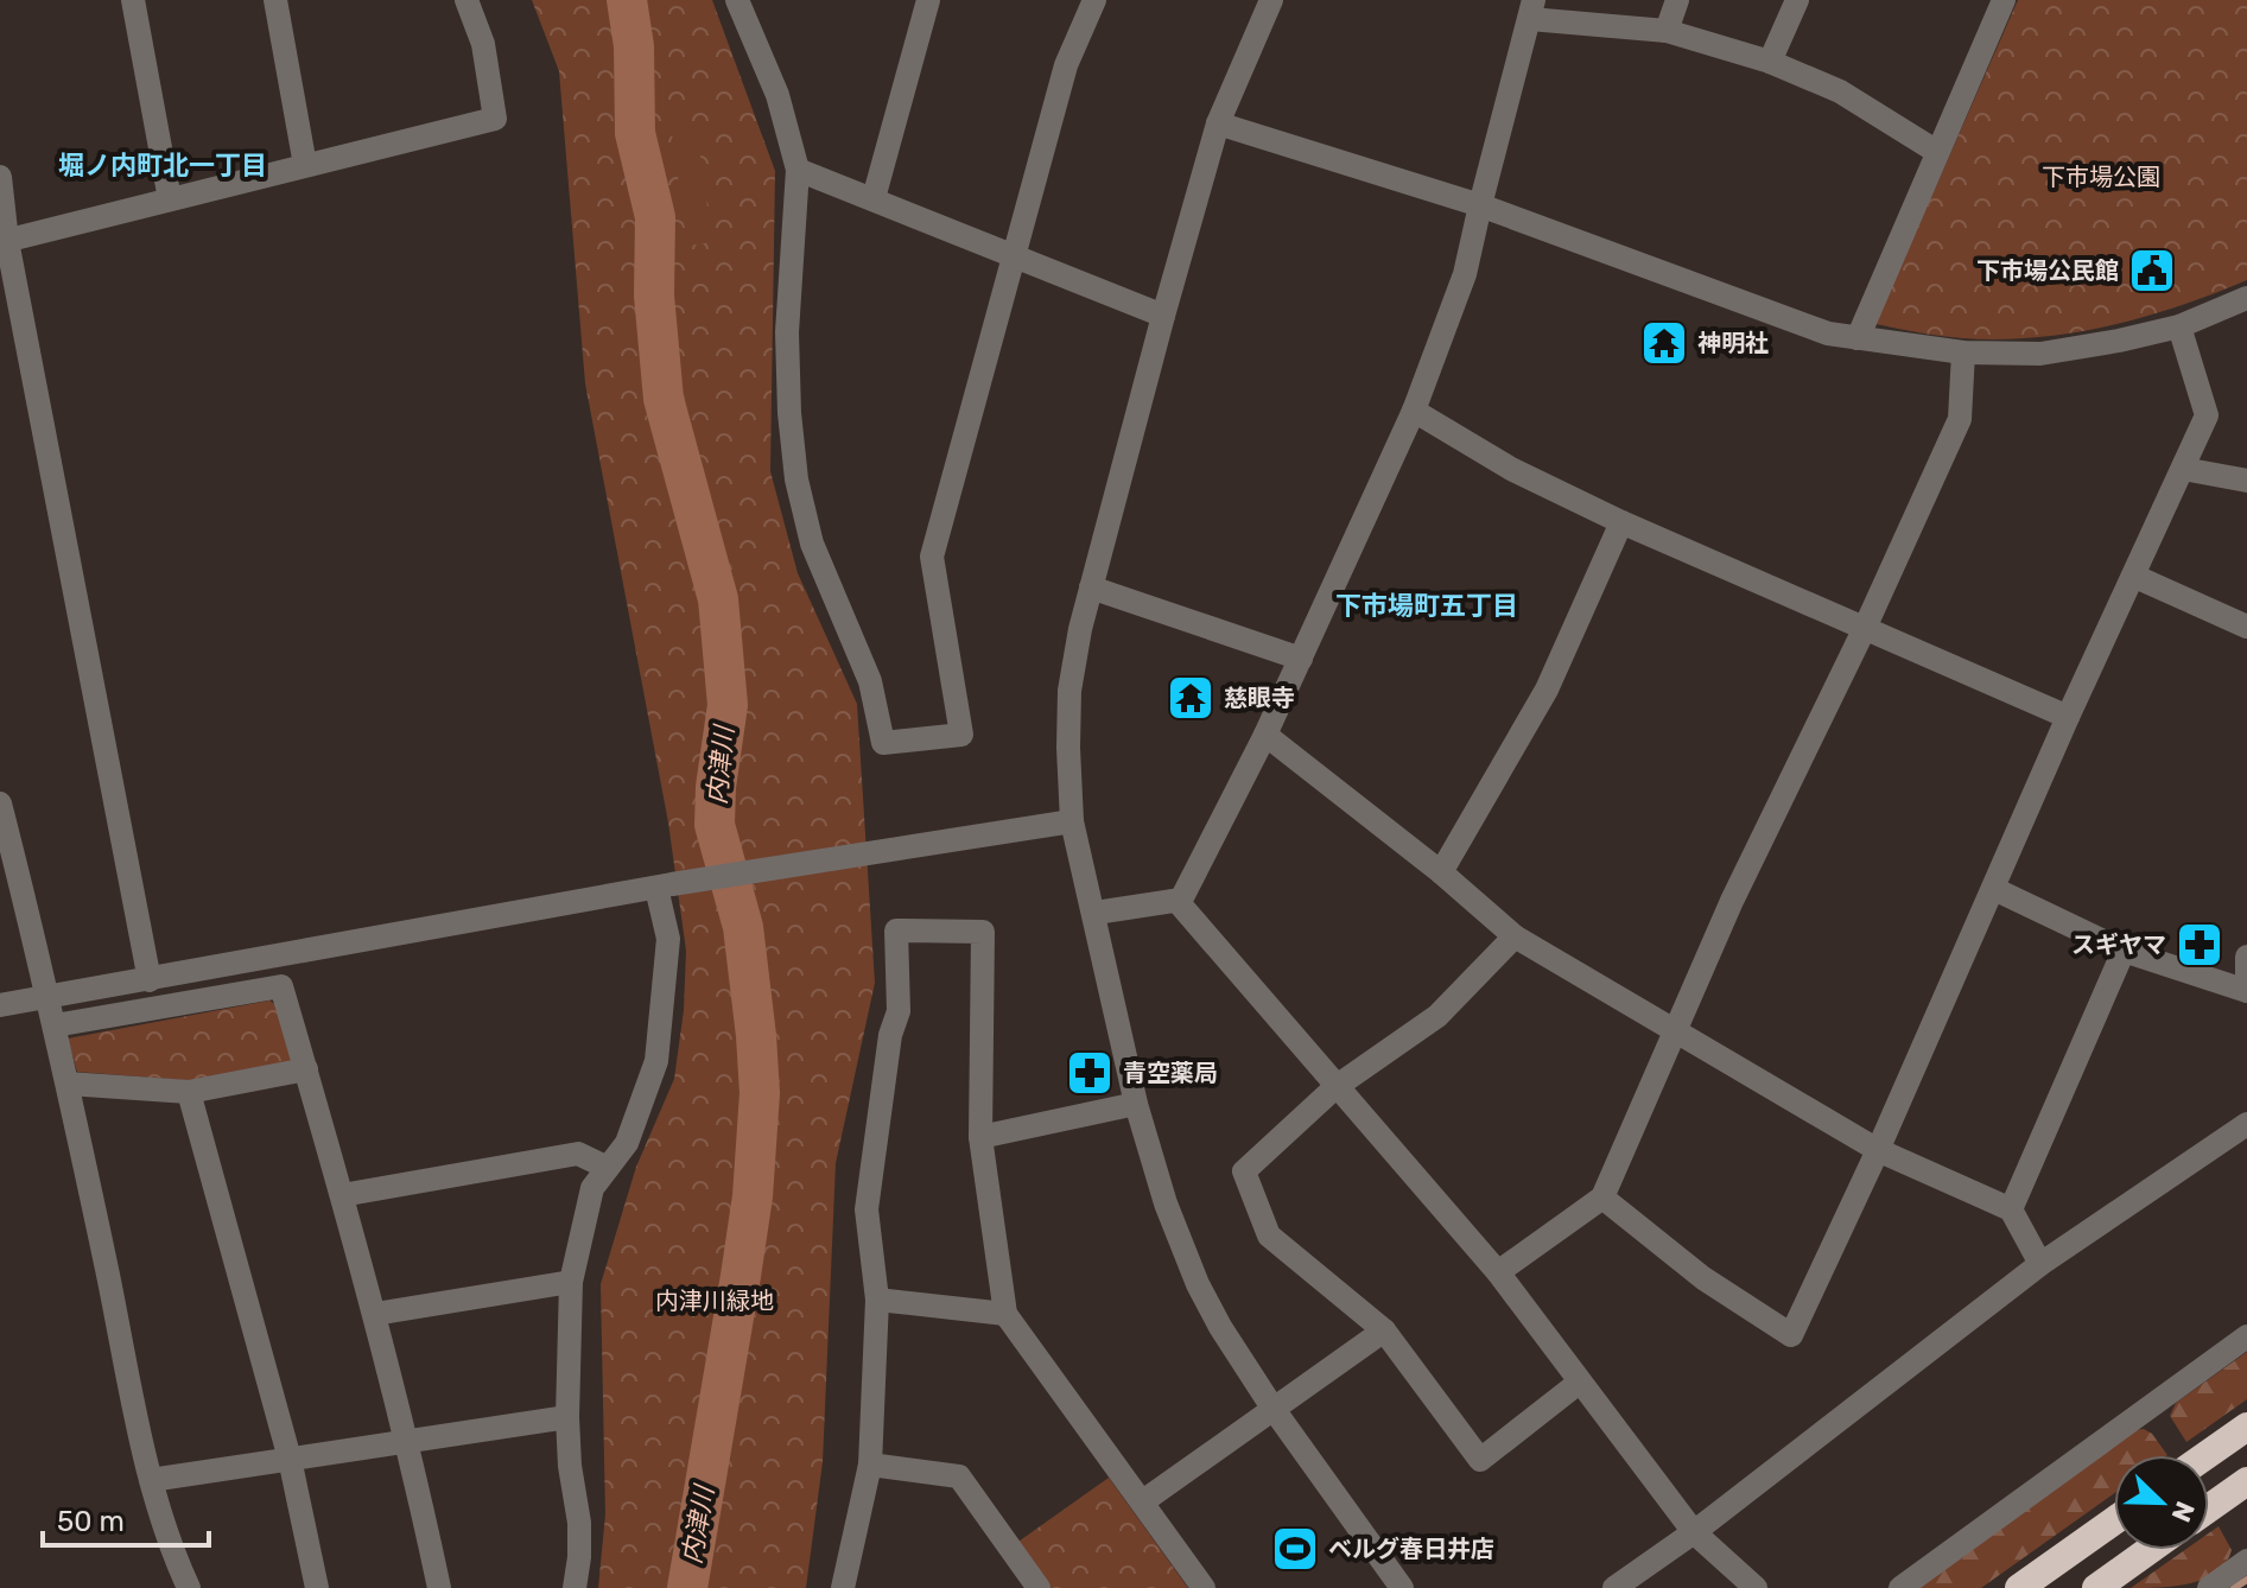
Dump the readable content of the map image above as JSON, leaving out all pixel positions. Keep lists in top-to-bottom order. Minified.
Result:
{"districts":["堀ノ内町北一丁目","下市場町五丁目"],"water":["内津川"],"parks":["下市場公園","内津川緑地"],"places":{"public building":["下市場公民館"],"temple":["神明社","慈眼寺"],"pharmacy":["スギヤマ","青空薬局"],"sports":["ベルグ春日井店"]},"scale_bar":"50 m","north":"bottom right"}
